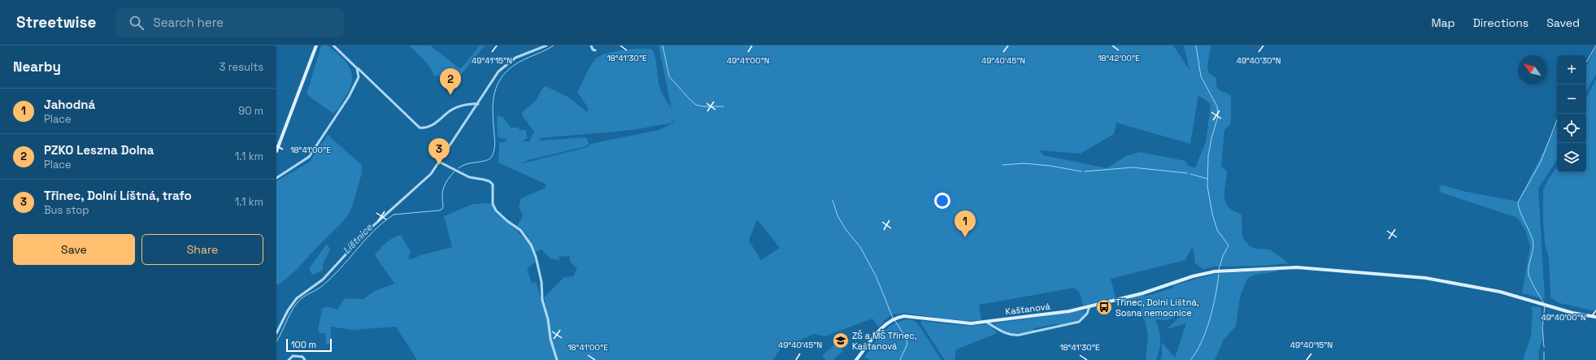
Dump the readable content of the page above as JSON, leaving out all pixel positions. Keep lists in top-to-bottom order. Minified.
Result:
{"streets":{"street":["Kaštanová"]},"water":["Líštnice"],"places":{"bus stop":["Třinec, Dolní Líštná, Sosna nemocnice"],"school or university":["ZŠ a MŠ Třinec, Kaštanová"]},"scale_bar":"100 m","north":"top left","page":{"header":"Streetwise","search":"Search here","nav":["Map","Directions","Saved"],"heading":["Nearby","3 results"],"map_buttons":["+","−"],"pins":["2","3","1"],"list":[{"mark":"1","name":"Jahodná","note":"Place","value":"90 m"},{"mark":"2","name":"PZKO Leszna Dolna","note":"Place","value":"1.1 km"},{"mark":"3","name":"Třinec, Dolní Líštná, trafo","note":"Bus stop","value":"1.1 km"}],"buttons":["Save","Share"],"scale":"100 m"},"coordinates":["18°41'30\"E","18°42'00\"E","49°41'15\"N","49°41'00\"N","49°40'45\"N","49°40'30\"N","18°41'00\"E","49°40'00\"N","49°40'15\"N"]}
